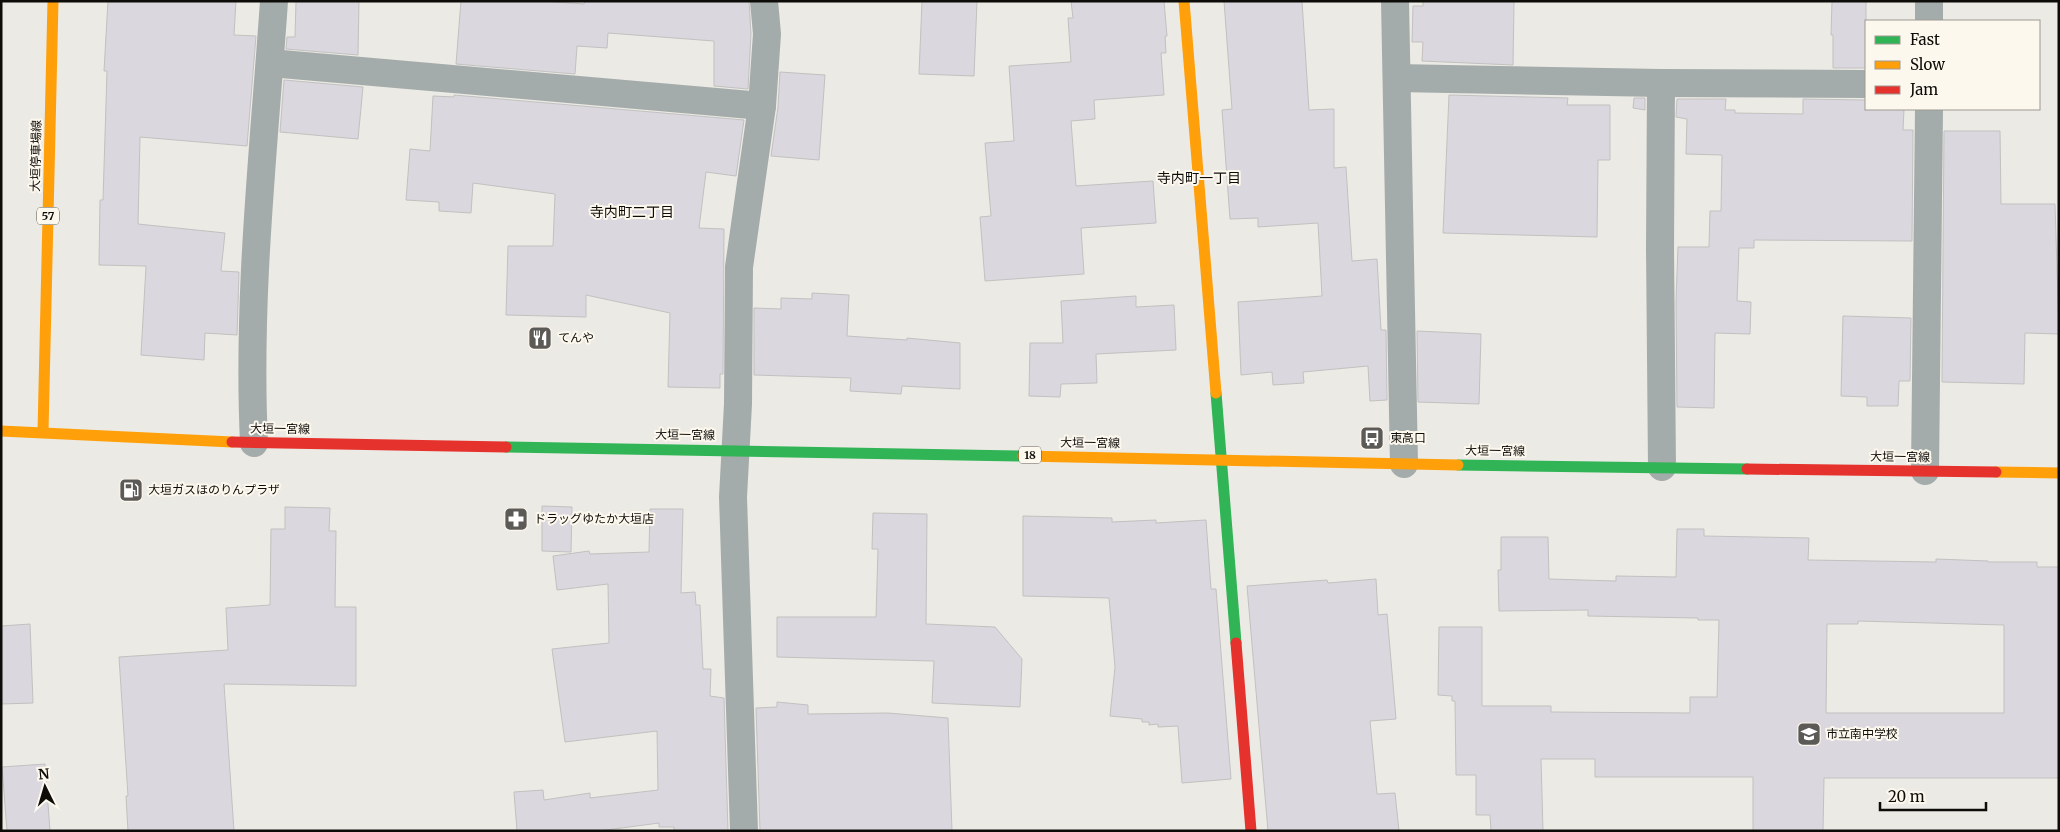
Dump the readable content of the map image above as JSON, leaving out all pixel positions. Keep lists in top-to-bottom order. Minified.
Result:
{"streets":{"main road":["大垣停車場線","57","大垣一宮線","18"]},"crossings":[["大垣停車場線","大垣一宮線"]],"districts":["寺内町一丁目","寺内町二丁目"],"places":{"restaurant":["てんや"],"bus stop":["東高口"],"fuel station":["大垣ガスほのりんプラザ"],"pharmacy":["ドラッグゆたか大垣店"],"school or university":["市立南中学校"]},"legend":["Fast","Slow","Jam"],"scale_bar":"20 m","north":"top"}
